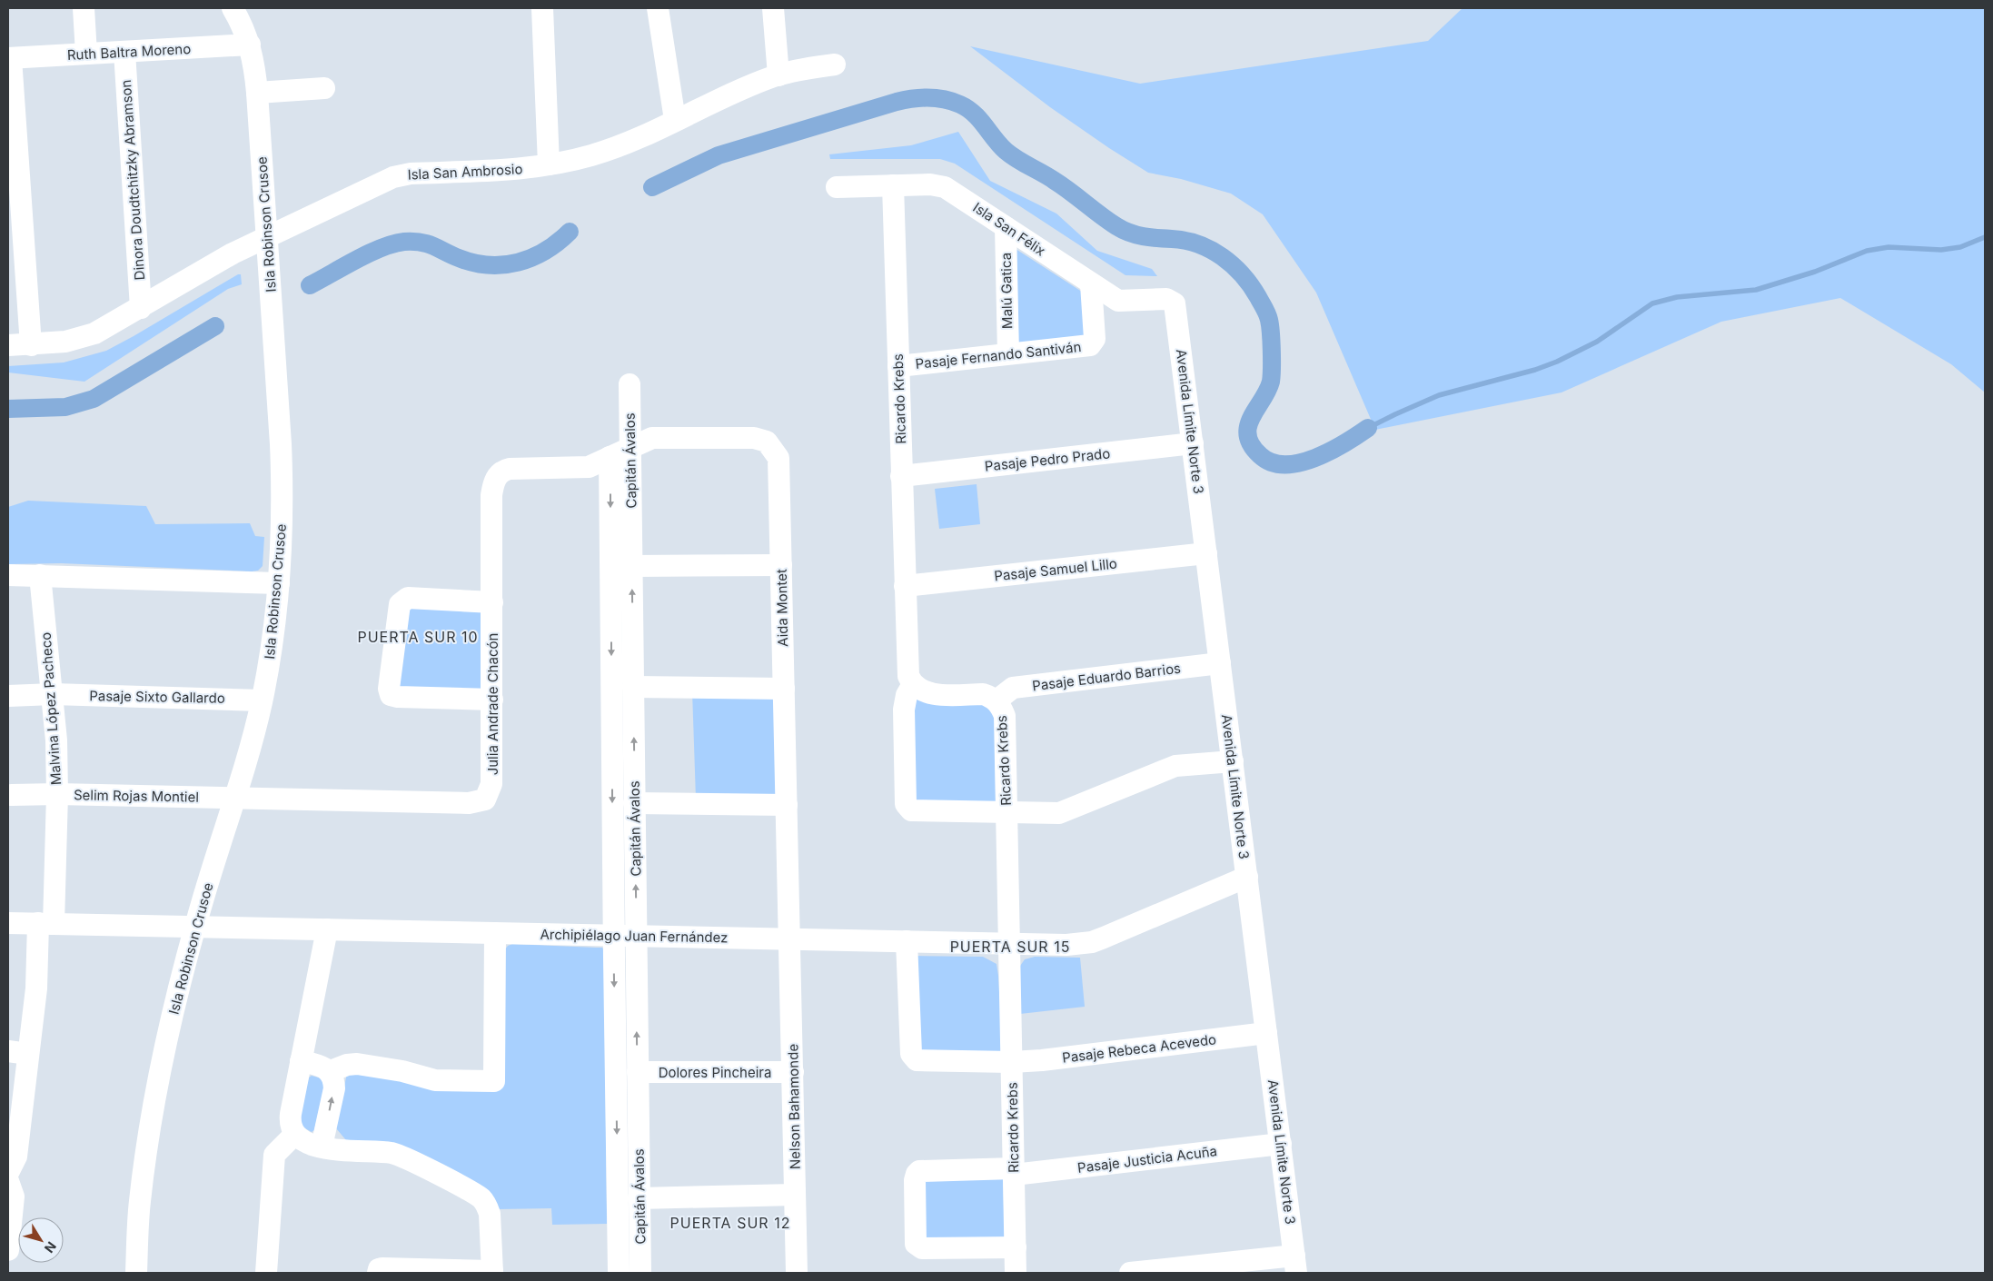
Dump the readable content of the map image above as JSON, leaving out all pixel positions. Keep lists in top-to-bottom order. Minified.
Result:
{"streets":{"street":["Ruth Baltra Moreno","Isla San Ambrosio","Dinora Doudtchitzky Abramson","Isla Robinson Crusoe","Isla San Félix","Malú Gatica","Pasaje Fernando Santiván","Ricardo Krebs","Avenida Límite Norte 3","Pasaje Pedro Prado","Capitán Ávalos","Pasaje Samuel Lillo","Aida Montet","Pasaje Eduardo Barrios","Pasaje Sixto Gallardo","Julia Andrade Chacón","Malvina López Pacheco","Selim Rojas Montiel","Archipiélago Juan Fernández","Pasaje Rebeca Acevedo","Dolores Pincheira","Nelson Bahamonde","Pasaje Justicia Acuña"]},"crossings":[["Ruth Baltra Moreno","Dinora Doudtchitzky Abramson"],["Ruth Baltra Moreno","Isla Robinson Crusoe"],["Isla San Ambrosio","Dinora Doudtchitzky Abramson"],["Isla San Ambrosio","Isla Robinson Crusoe"],["Isla Robinson Crusoe","Pasaje Sixto Gallardo"],["Isla Robinson Crusoe","Julia Andrade Chacón"],["Isla Robinson Crusoe","Selim Rojas Montiel"],["Isla Robinson Crusoe","Archipiélago Juan Fernández"],["Isla San Félix","Malú Gatica"],["Isla San Félix","Pasaje Fernando Santiván"],["Isla San Félix","Ricardo Krebs"],["Isla San Félix","Avenida Límite Norte 3"],["Malú Gatica","Pasaje Fernando Santiván"],["Pasaje Fernando Santiván","Ricardo Krebs"],["Ricardo Krebs","Pasaje Pedro Prado"],["Ricardo Krebs","Pasaje Samuel Lillo"],["Ricardo Krebs","Pasaje Eduardo Barrios"],["Ricardo Krebs","Archipiélago Juan Fernández"],["Ricardo Krebs","Pasaje Rebeca Acevedo"],["Ricardo Krebs","Pasaje Justicia Acuña"],["Avenida Límite Norte 3","Pasaje Pedro Prado"],["Avenida Límite Norte 3","Pasaje Samuel Lillo"],["Avenida Límite Norte 3","Pasaje Eduardo Barrios"],["Avenida Límite Norte 3","Archipiélago Juan Fernández"],["Avenida Límite Norte 3","Pasaje Rebeca Acevedo"],["Avenida Límite Norte 3","Pasaje Justicia Acuña"],["Capitán Ávalos","Aida Montet"],["Capitán Ávalos","Julia Andrade Chacón"],["Capitán Ávalos","Archipiélago Juan Fernández"],["Capitán Ávalos","Dolores Pincheira"],["Aida Montet","Julia Andrade Chacón"],["Aida Montet","Archipiélago Juan Fernández"],["Aida Montet","Nelson Bahamonde"],["Pasaje Sixto Gallardo","Malvina López Pacheco"],["Julia Andrade Chacón","Selim Rojas Montiel"],["Malvina López Pacheco","Selim Rojas Montiel"],["Malvina López Pacheco","Archipiélago Juan Fernández"],["Archipiélago Juan Fernández","Pasaje Rebeca Acevedo"],["Archipiélago Juan Fernández","Nelson Bahamonde"],["Dolores Pincheira","Nelson Bahamonde"]],"districts":["PUERTA SUR 10","PUERTA SUR 15","PUERTA SUR 12"],"north":"bottom right"}
